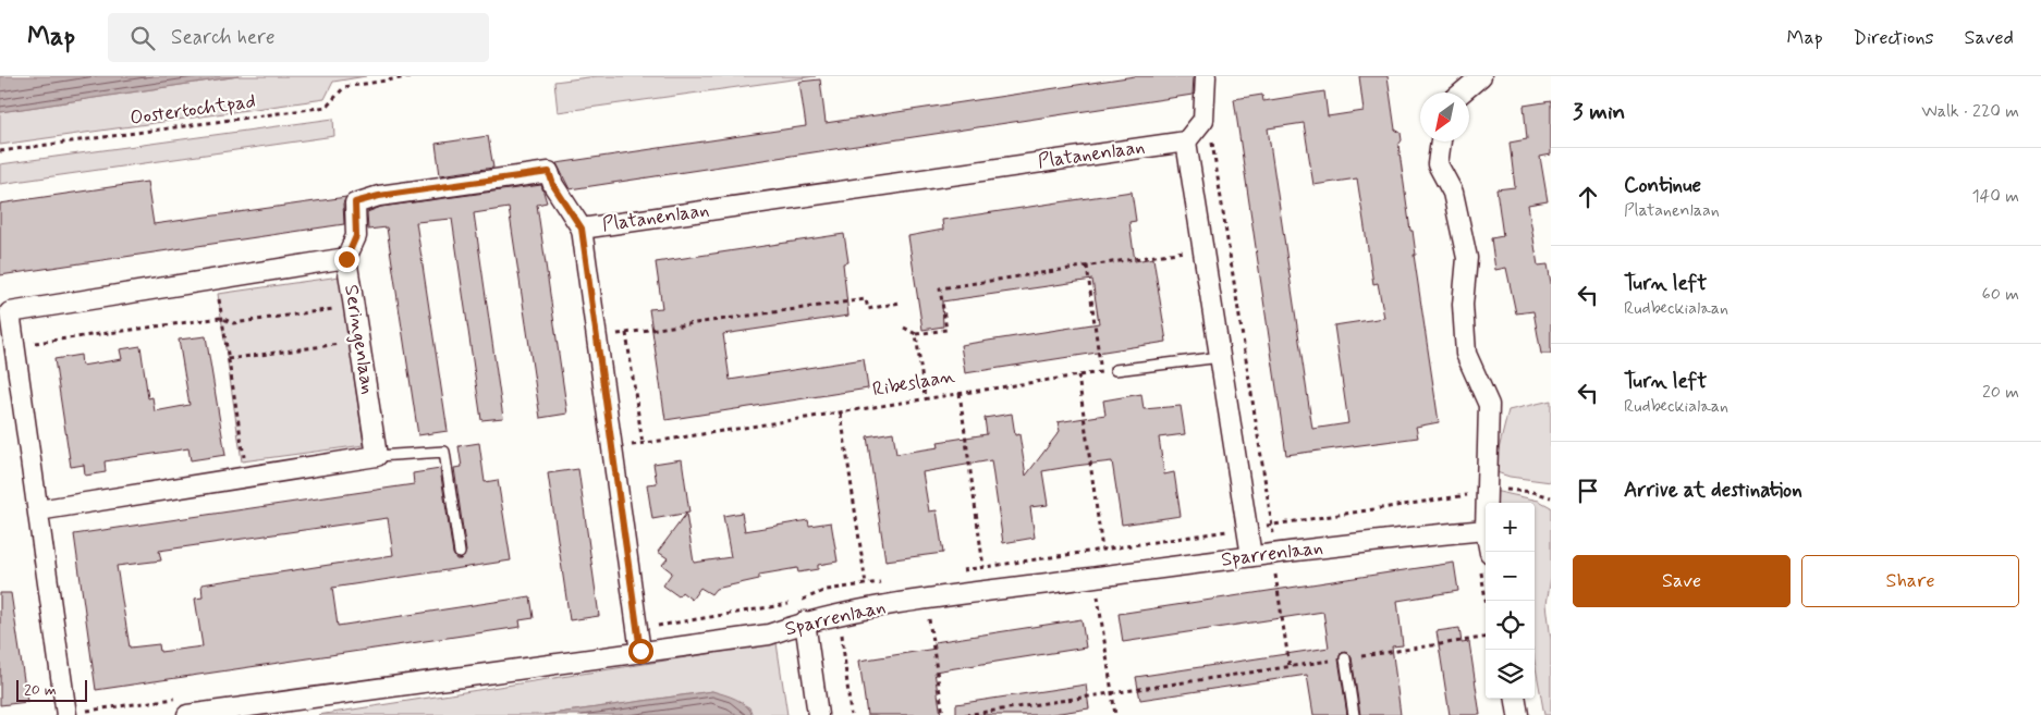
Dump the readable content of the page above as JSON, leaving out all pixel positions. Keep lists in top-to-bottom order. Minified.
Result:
{"streets":{"street":["Platanenlaan","Seringenlaan","Sparrenlaan"],"path":["Oostertochtpad","Ribeslaan"]},"crossings":[["Platanenlaan","Seringenlaan"],["Platanenlaan","Ribeslaan"],["Platanenlaan","Sparrenlaan"]],"scale_bar":"20 m","north":"bottom left","page":{"header":"Map","search":"Search here","nav":["Map","Directions","Saved"],"heading":["3 min","Walk · 220 m"],"list":[["Continue","Platanenlaan","140 m"],["Turn left","Rudbeckialaan","60 m"],["Turn left","Rudbeckialaan","20 m"],"Arrive at destination"],"map_buttons":["+","−"],"buttons":["Save","Share"],"scale":"20 m"}}
